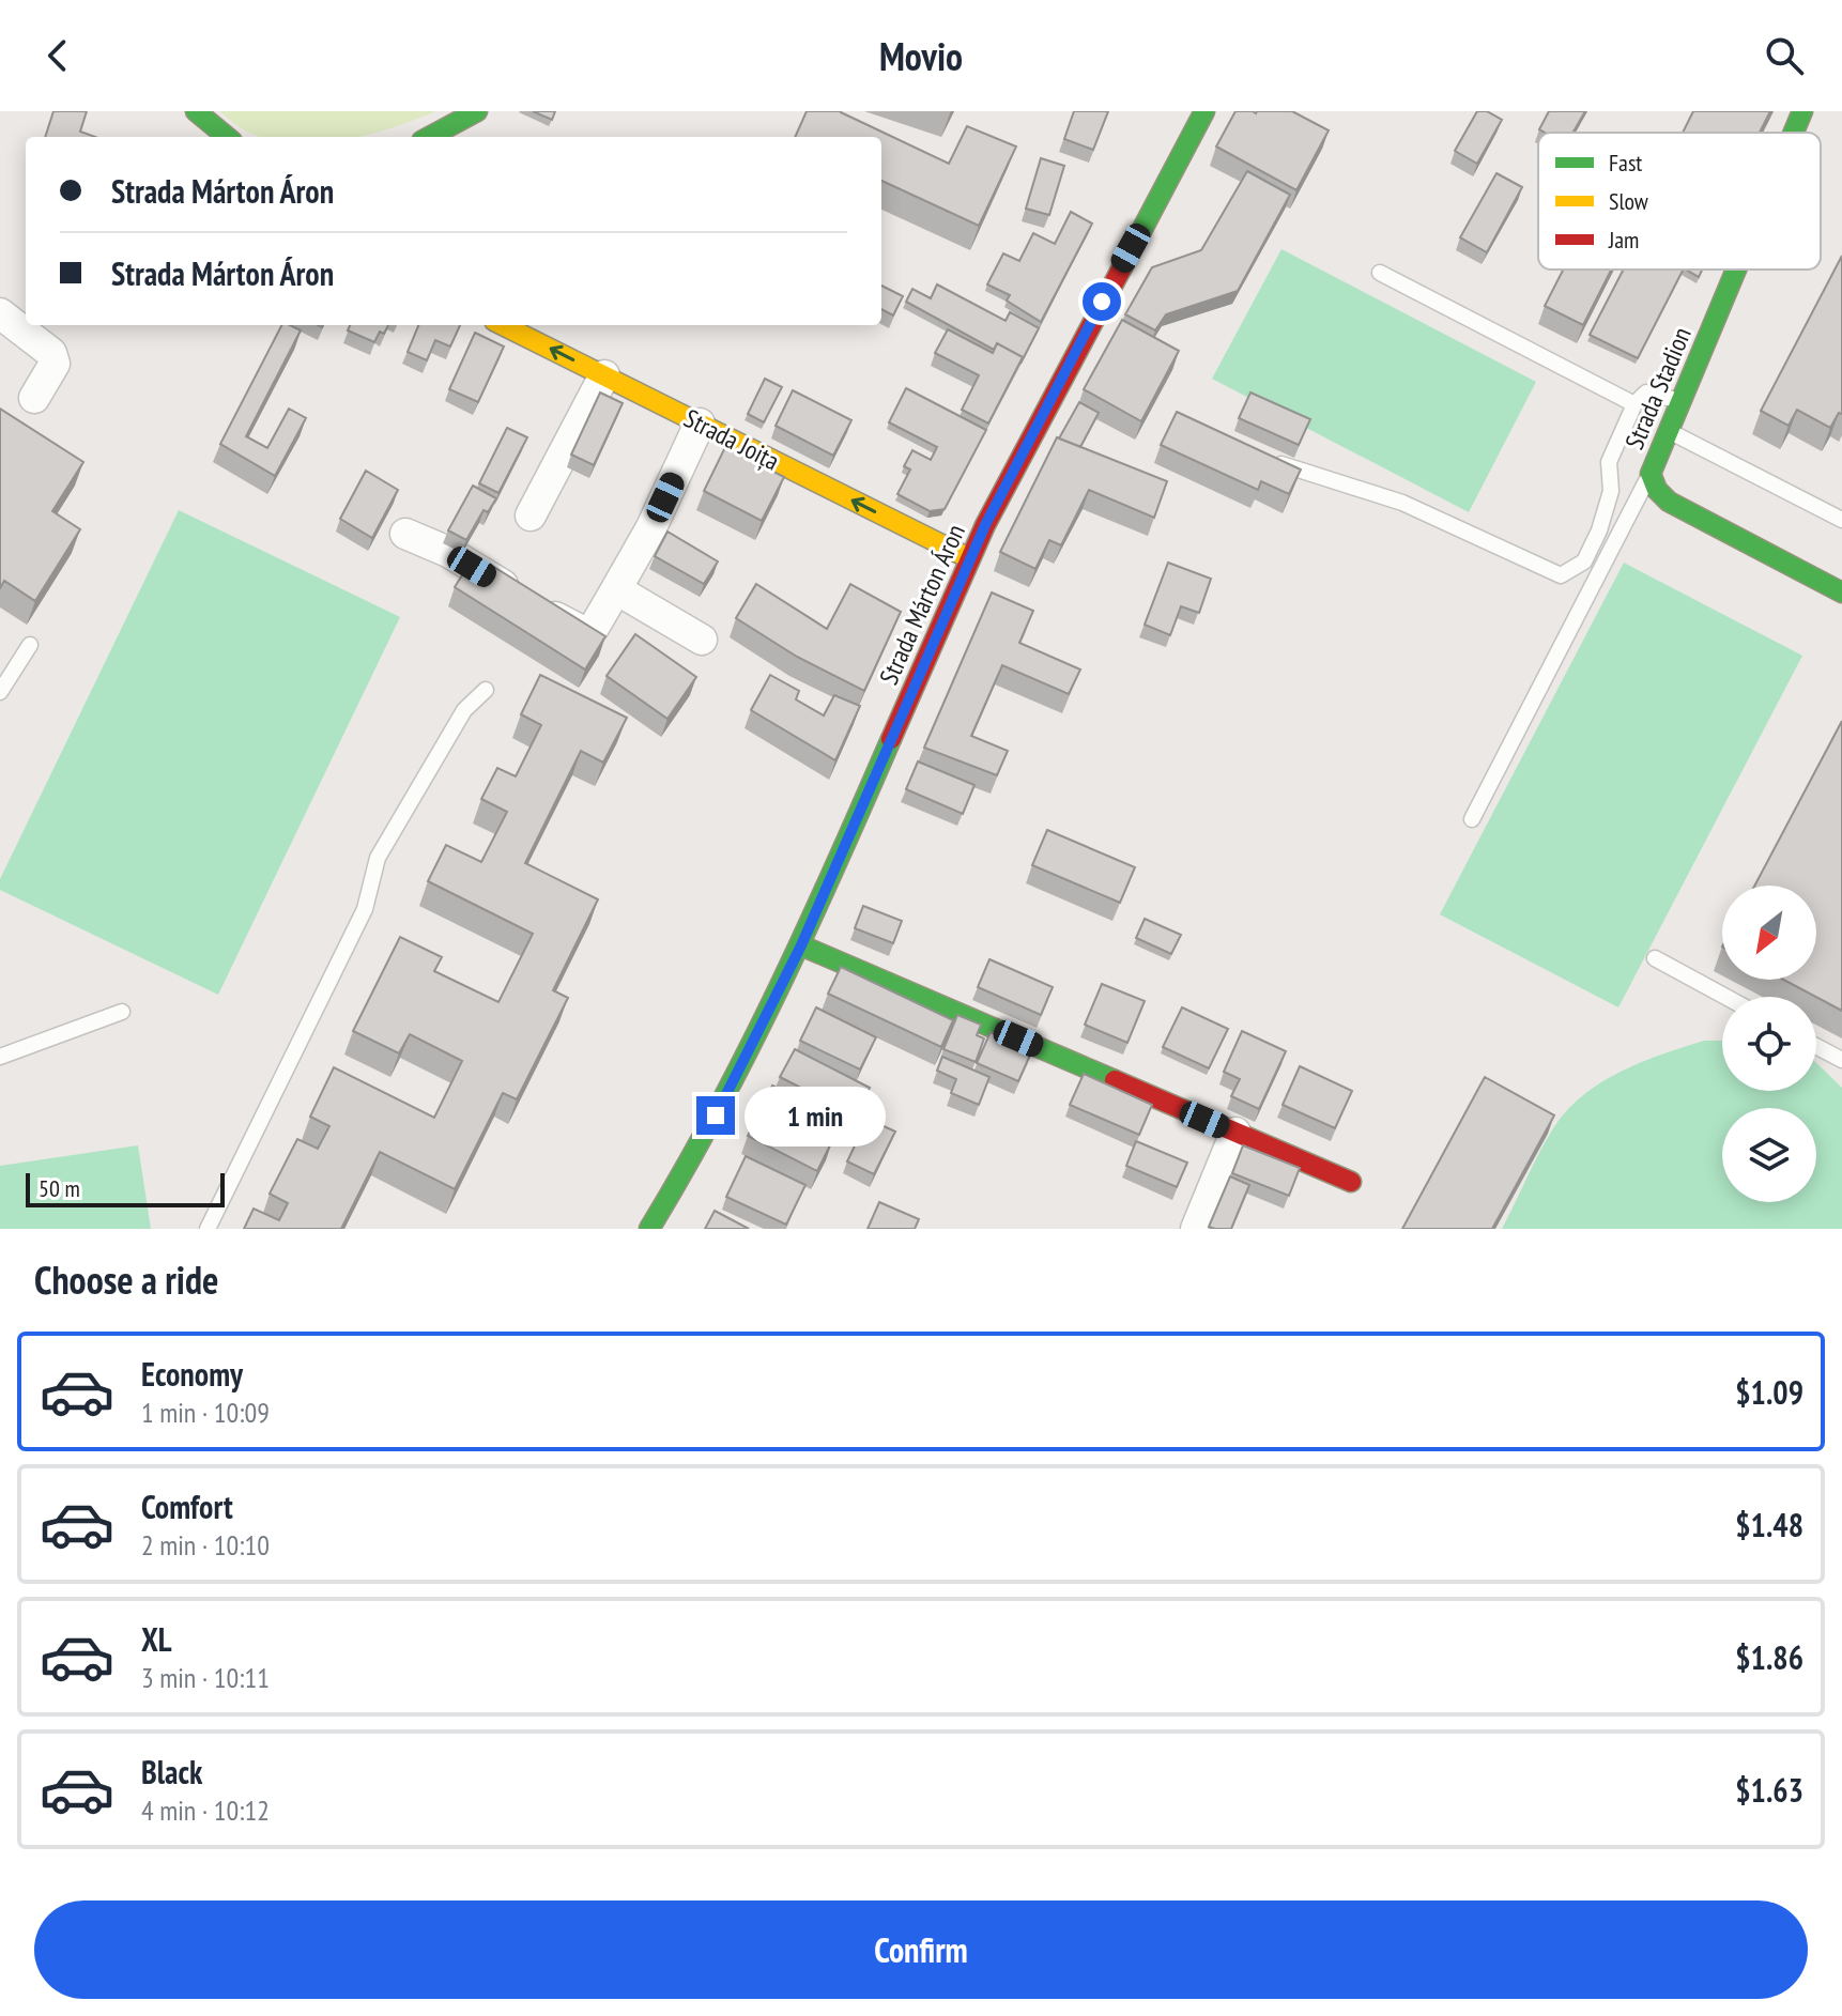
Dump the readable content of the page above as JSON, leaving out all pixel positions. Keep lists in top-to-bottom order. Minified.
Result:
{"streets":{"street":["Strada Stadion","Strada Joița","Strada Márton Áron"]},"crossings":[["Strada Joița","Strada Márton Áron"]],"one_way":["Strada Joița"],"legend":["Fast","Slow","Jam"],"scale_bar":"50 m","north":"bottom left","page":{"header":"Movio","banner":["Strada Márton Áron","Strada Márton Áron"],"bubble":"1 min","scale":"50 m","heading":"Choose a ride","list":[{"name":"Economy","note":"1 min · 10:09","value":"$1.09"},{"name":"Comfort","note":"2 min · 10:10","value":"$1.48"},{"name":"XL","note":"3 min · 10:11","value":"$1.86"},{"name":"Black","note":"4 min · 10:12","value":"$1.63"}],"buttons":"Confirm"}}
